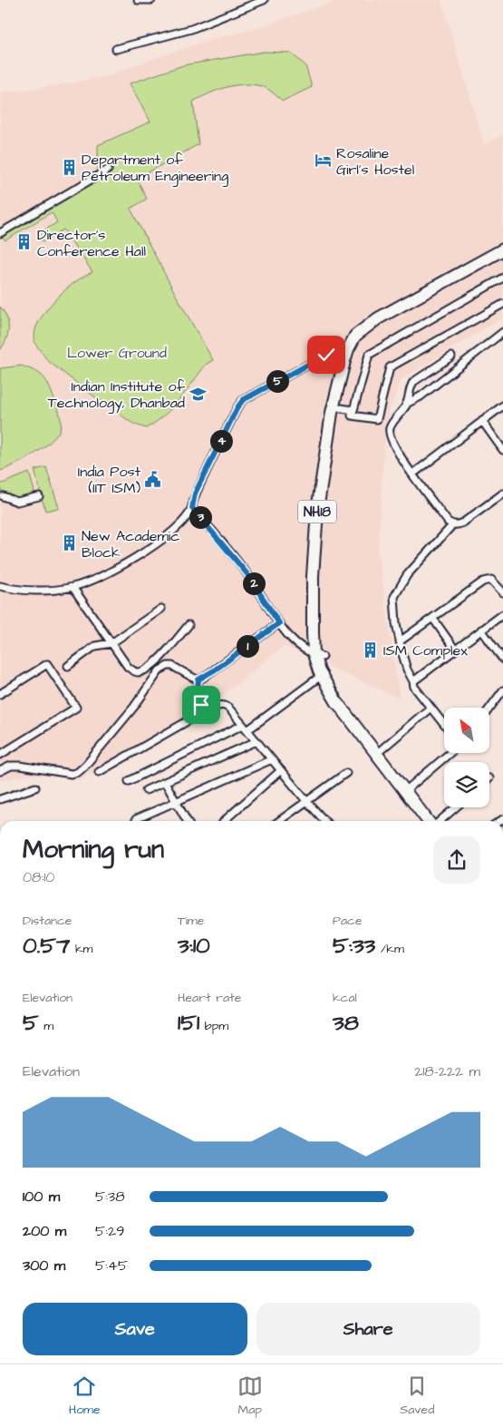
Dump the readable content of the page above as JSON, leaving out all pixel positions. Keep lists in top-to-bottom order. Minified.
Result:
{"streets":{"highway":["NH18"]},"parks":["Lower Ground"],"places":{"hotel":["Rosaline Girl's Hostel"],"building":["Department of Petroleum Engineering","Director's Conference Hall","New Academic Block","ISM Complex"],"school or university":["Indian Institute of Technology, Dhanbad"],"public building":["India Post (IIT ISM)"]},"north":"top left","page":{"pins":["5","4","3","2","1"],"heading":["Morning run","08:10"],"stats":[["Distance","0.57 km"],["Time","3:10"],["Pace","5:33 /km"],["Elevation","5 m"],["Heart rate","151 bpm"],["kcal","38"]],"chart":["Elevation","218–222 m"],"list":[{"name":"100 m","note":"5:38"},{"name":"200 m","note":"5:29"},{"name":"300 m","note":"5:45"}],"buttons":["Save","Share"],"tabs":["Home","Map","Saved"]}}
